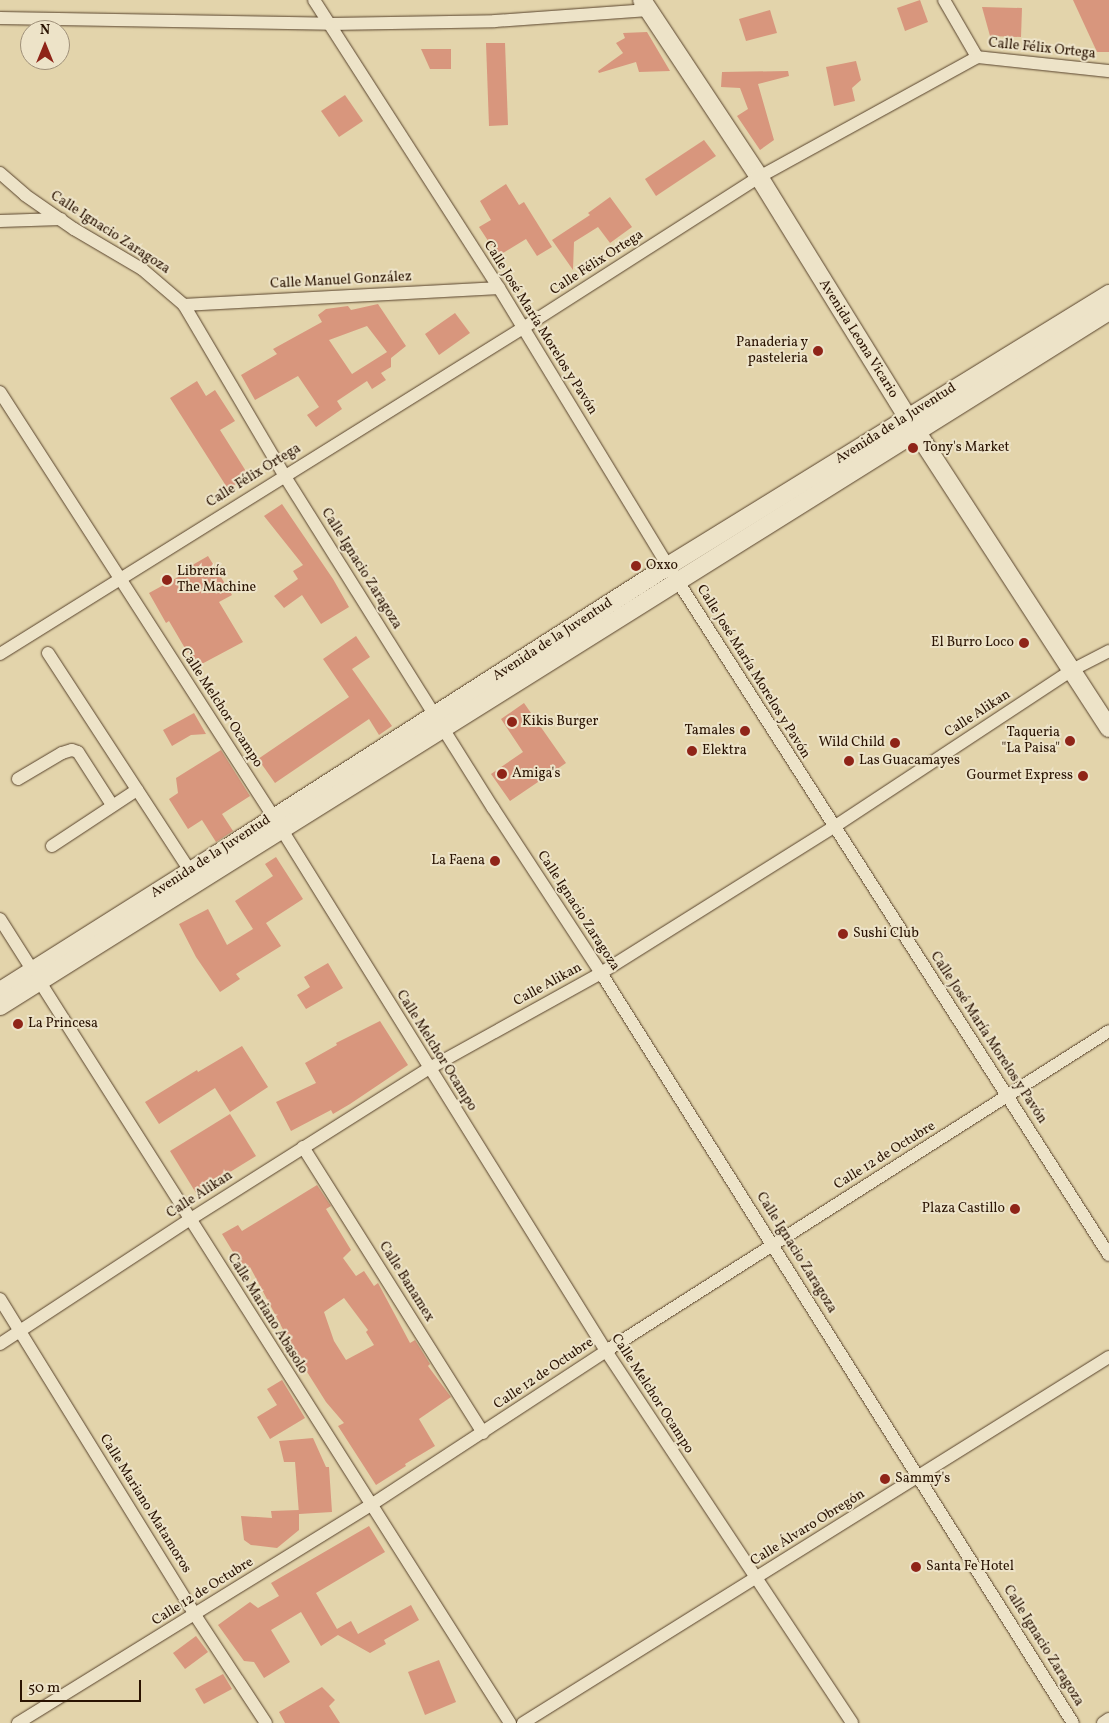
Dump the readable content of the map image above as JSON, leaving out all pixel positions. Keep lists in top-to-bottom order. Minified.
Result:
{"streets":{"street":["Calle Félix Ortega","Calle Ignacio Zaragoza","Calle Manuel González","Calle José María Morelos y Pavón","Avenida Leona Vicario","Avenida de la Juventud","Calle Melchor Ocampo","Calle Alikan","Calle 12 de Octubre","Calle Banamex","Calle Mariano Abasolo","Calle Mariano Matamoros","Calle Álvaro Obregón"]},"crossings":[["Calle Félix Ortega","Calle Ignacio Zaragoza"],["Calle Félix Ortega","Calle José María Morelos y Pavón"],["Calle Félix Ortega","Avenida Leona Vicario"],["Calle Félix Ortega","Calle Melchor Ocampo"],["Calle Ignacio Zaragoza","Calle Manuel González"],["Calle Ignacio Zaragoza","Avenida de la Juventud"],["Calle Ignacio Zaragoza","Calle Alikan"],["Calle Ignacio Zaragoza","Calle 12 de Octubre"],["Calle Ignacio Zaragoza","Calle Álvaro Obregón"],["Calle Manuel González","Calle José María Morelos y Pavón"],["Calle José María Morelos y Pavón","Avenida de la Juventud"],["Calle José María Morelos y Pavón","Calle Alikan"],["Calle José María Morelos y Pavón","Calle 12 de Octubre"],["Avenida Leona Vicario","Avenida de la Juventud"],["Avenida Leona Vicario","Calle Alikan"],["Avenida de la Juventud","Calle Melchor Ocampo"],["Avenida de la Juventud","Calle Mariano Abasolo"],["Calle Melchor Ocampo","Calle Alikan"],["Calle Melchor Ocampo","Calle 12 de Octubre"],["Calle Melchor Ocampo","Calle Álvaro Obregón"],["Calle Alikan","Calle Banamex"],["Calle Alikan","Calle Mariano Abasolo"],["Calle Alikan","Calle Mariano Matamoros"],["Calle 12 de Octubre","Calle Banamex"],["Calle 12 de Octubre","Calle Mariano Abasolo"],["Calle 12 de Octubre","Calle Mariano Matamoros"]],"places":["Panaderia y pasteleria","Tony's Market","Oxxo","Librería The Machine","El Burro Loco","Kikis Burger","Tamales","Taqueria \"La Paisa\"","Wild Child","Elektra","Las Guacamayes","Amiga's","Gourmet Express","La Faena","Sushi Club","La Princesa","Plaza Castillo","Sammy's","Santa Fe Hotel"],"scale_bar":"50 m","north":"top"}
